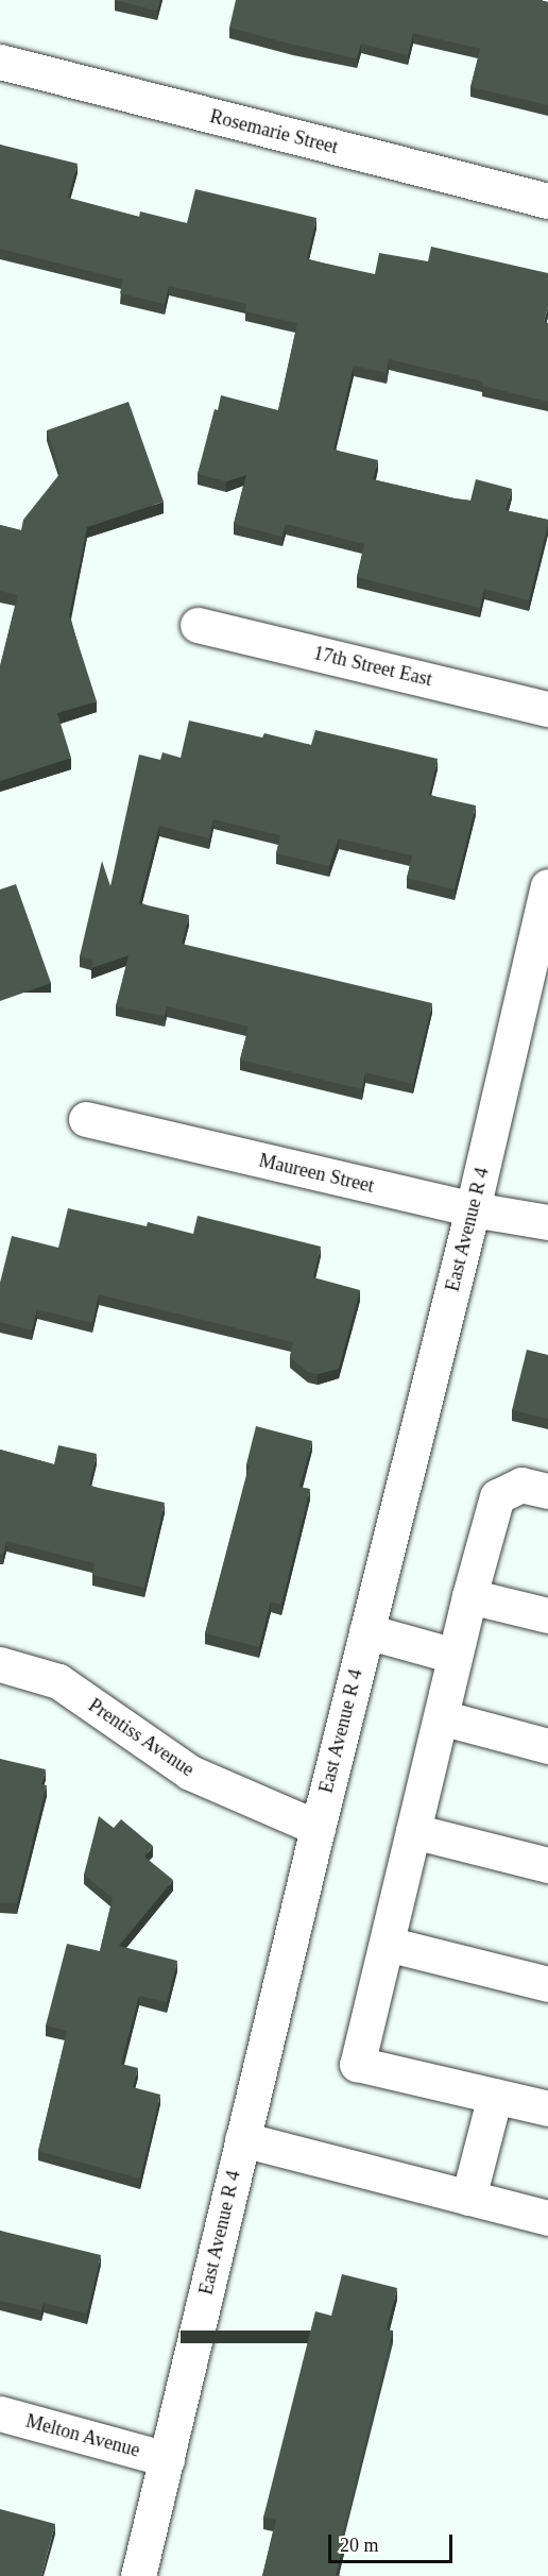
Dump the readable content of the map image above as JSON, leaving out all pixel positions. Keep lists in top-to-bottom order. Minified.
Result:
{"streets":{"street":["Rosemarie Street","17th Street East","Maureen Street","East Avenue R 4","Prentiss Avenue","Melton Avenue"]},"crossings":[["Maureen Street","East Avenue R 4"],["East Avenue R 4","Prentiss Avenue"],["East Avenue R 4","Melton Avenue"]],"scale_bar":"20 m"}
